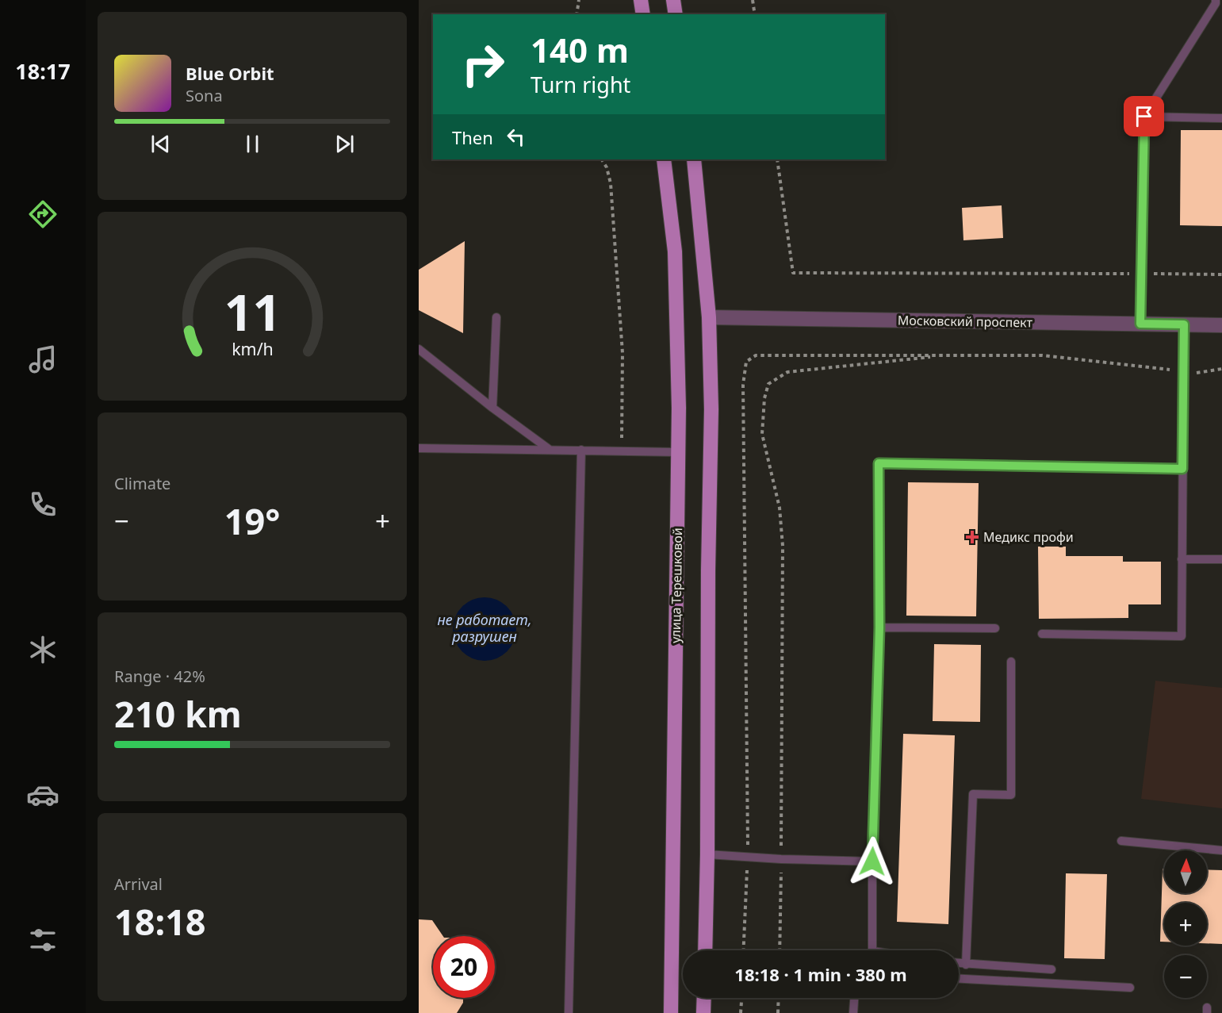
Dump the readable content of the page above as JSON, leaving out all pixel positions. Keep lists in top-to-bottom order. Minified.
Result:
{"streets":{"main road":["улица Терешковой"],"street":["Московский проспект"]},"water":["не работает, разрушен"],"places":{"health":["Медикс профи"]},"north":"top","page":{"tabs":"18:17","turn":["140 m","Turn right"],"song":["Blue Orbit","Sona"],"then":"Then","tile":["Climate",["Range · 42%","210 km"],["Arrival","18:18"]],"heat":["−","19°","+"],"map_buttons":["+","−"],"limit":"20","trip":"18:18 · 1 min · 380 m","gauge":["11","km/h"]}}
